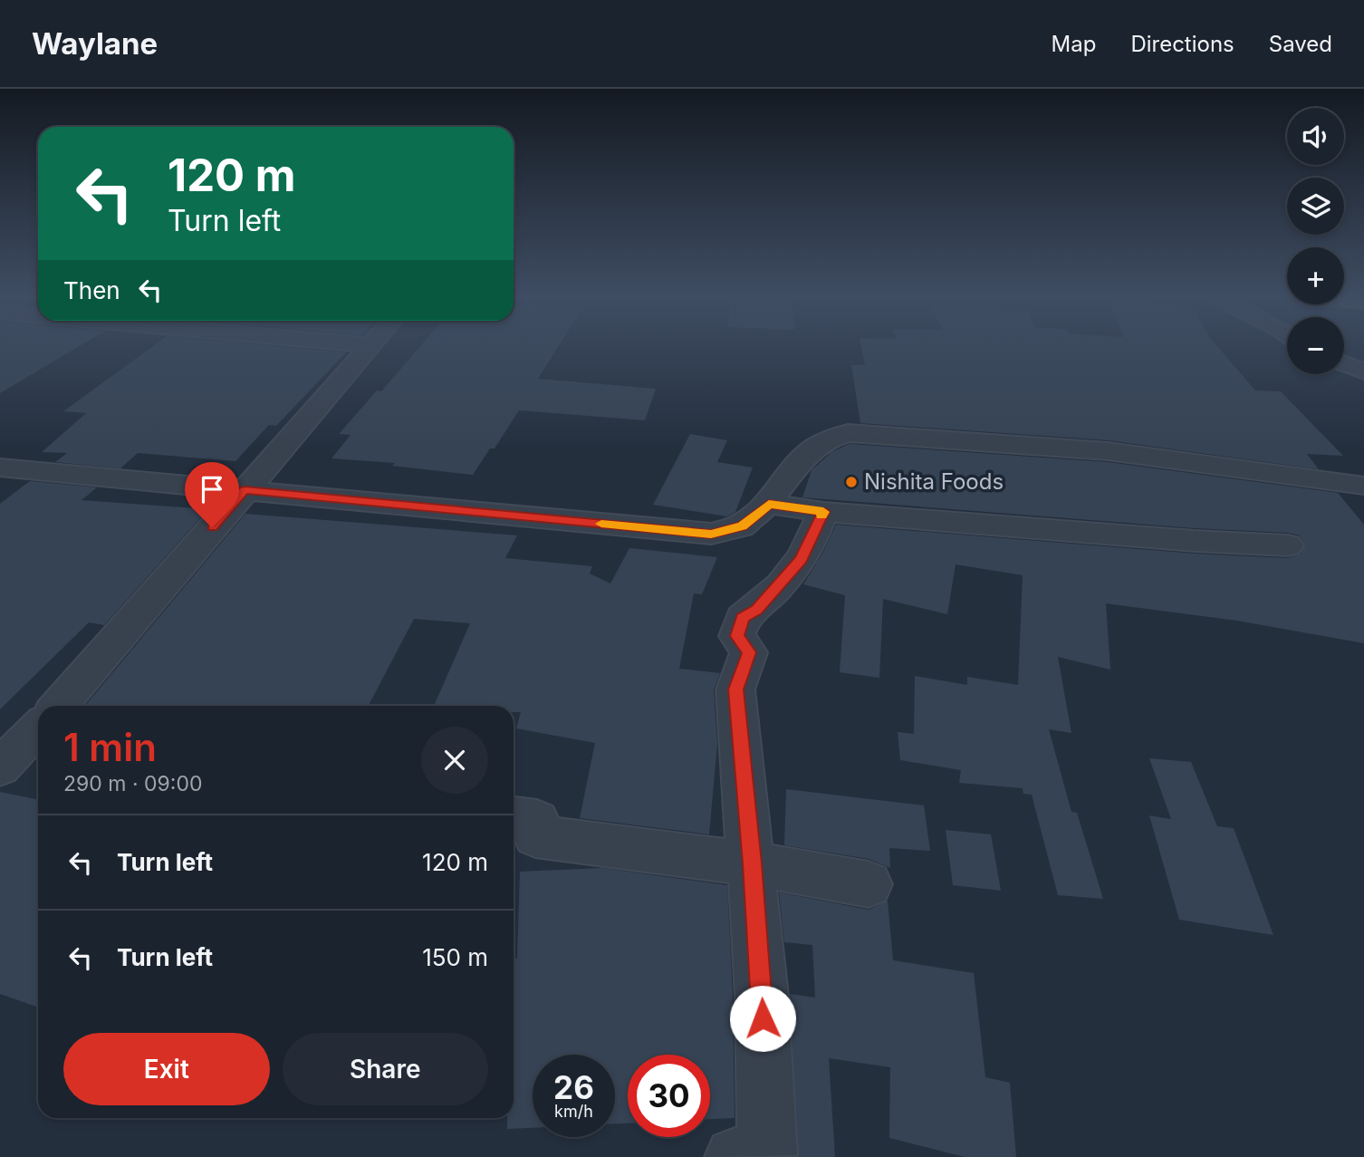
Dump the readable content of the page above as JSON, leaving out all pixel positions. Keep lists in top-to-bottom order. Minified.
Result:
{"places":["Nishita Foods"],"page":{"header":"Waylane","nav":["Map","Directions","Saved"],"map_buttons":["+","−"],"turn":["120 m","Turn left"],"then":"Then","heading":["1 min","290 m · 09:00"],"list":[{"name":"Turn left","value":"120 m"},{"name":"Turn left","value":"150 m"}],"buttons":["Exit","Share"],"speed":"26 km/h","limit":"30"}}
